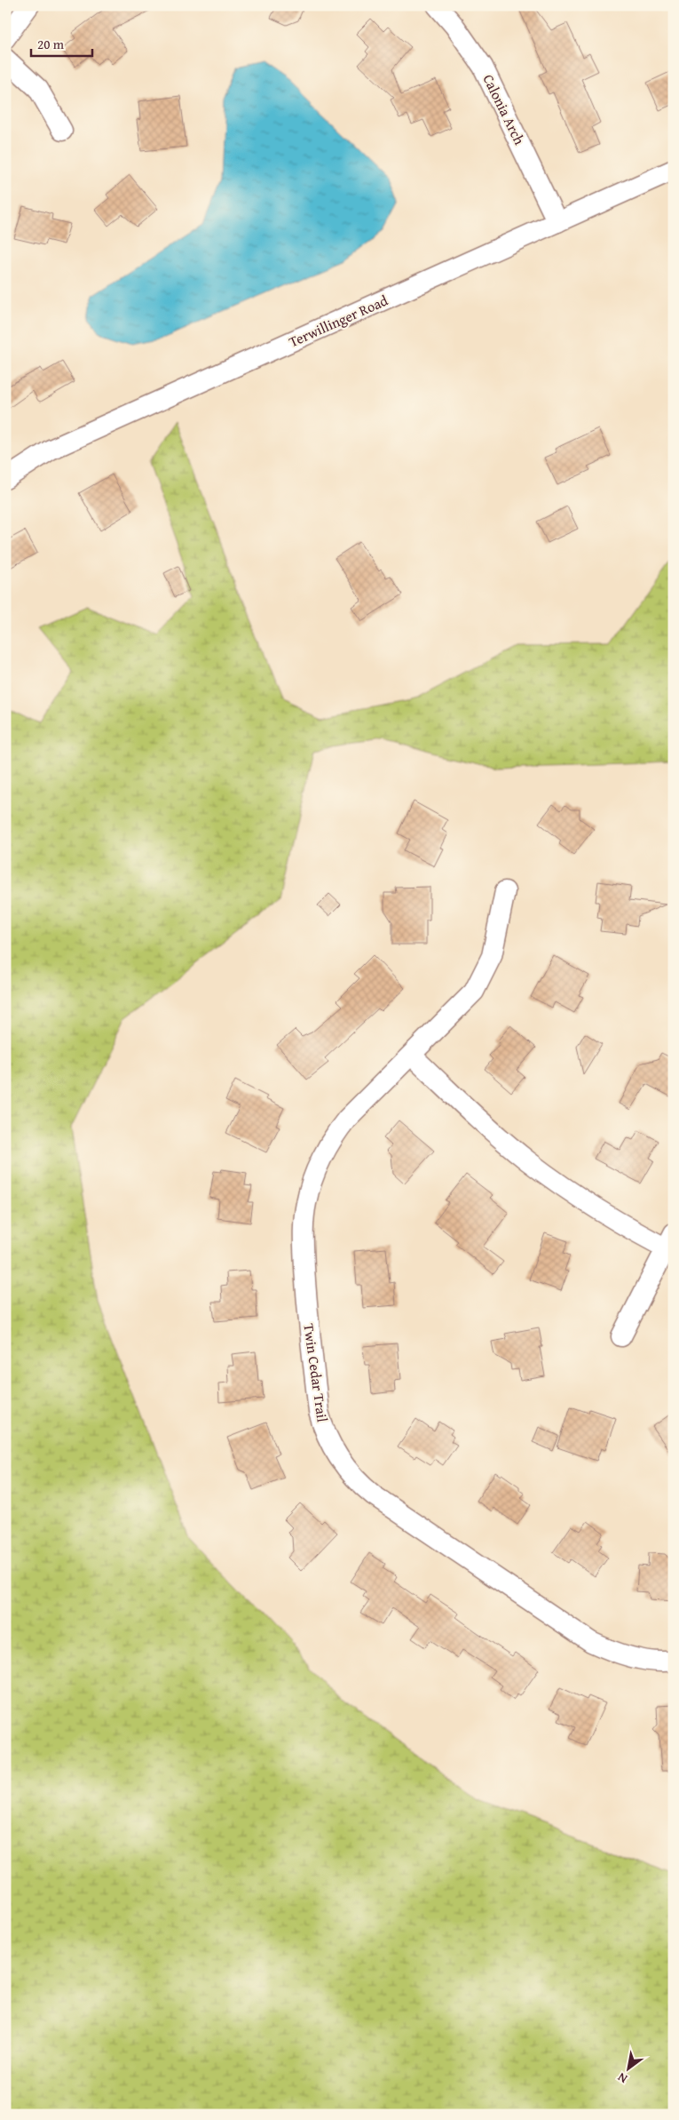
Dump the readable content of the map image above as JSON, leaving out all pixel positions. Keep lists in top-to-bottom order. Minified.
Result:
{"streets":{"street":["Calonia Arch","Terwillinger Road","Twin Cedar Trail"]},"crossings":[["Calonia Arch","Terwillinger Road"]],"scale_bar":"20 m","north":"bottom left"}
